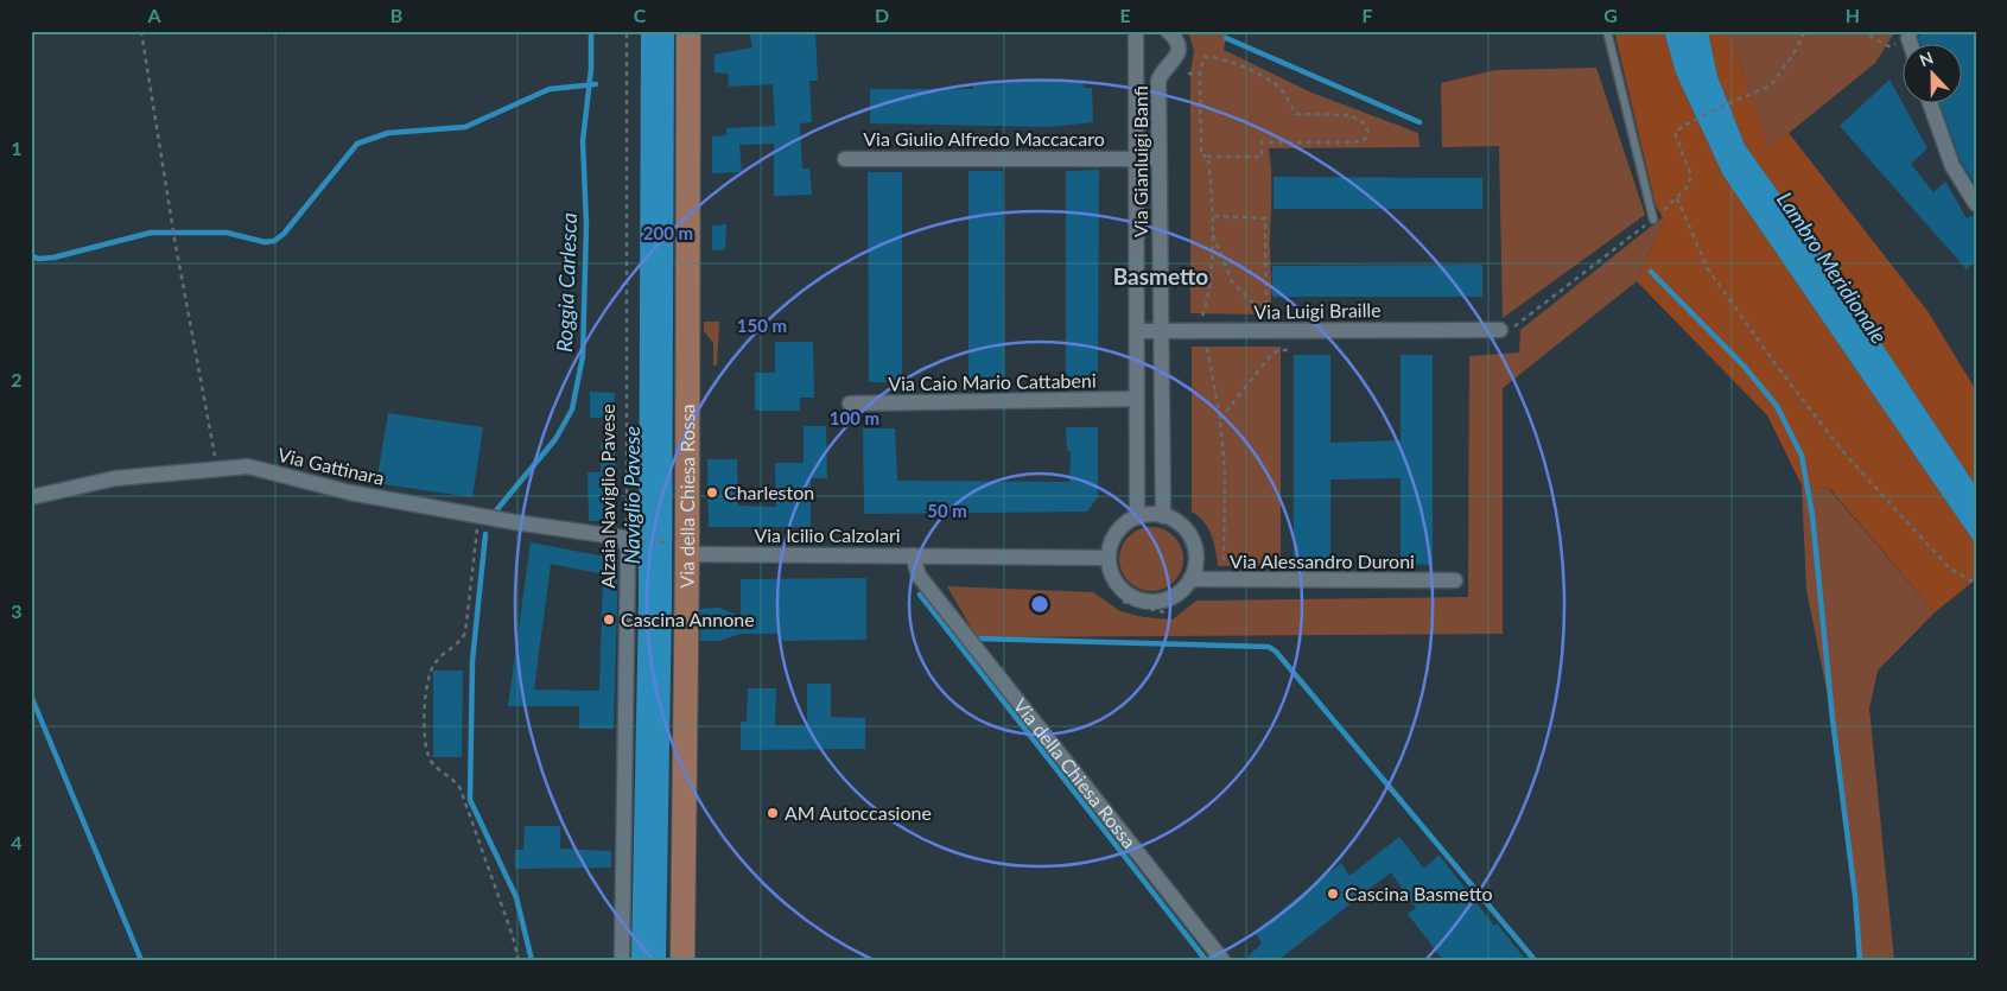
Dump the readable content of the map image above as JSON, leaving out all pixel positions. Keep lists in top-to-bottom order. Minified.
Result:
{"streets":{"main road":["Via della Chiesa Rossa"],"street":["Via Giulio Alfredo Maccacaro","Via Gianluigi Banfi","Via Luigi Braille","Via Caio Mario Cattabeni","Via Gattinara","Alzaia Naviglio Pavese","Via Icilio Calzolari","Via Alessandro Duroni"]},"crossings":[["Via Giulio Alfredo Maccacaro","Via Gianluigi Banfi"],["Via Gianluigi Banfi","Via Luigi Braille"],["Via Gianluigi Banfi","Via Caio Mario Cattabeni"],["Via Gianluigi Banfi","Via Icilio Calzolari"],["Via Gianluigi Banfi","Via Alessandro Duroni"],["Via Gattinara","Alzaia Naviglio Pavese"],["Via della Chiesa Rossa","Via Icilio Calzolari"],["Via Icilio Calzolari","Via Alessandro Duroni"]],"districts":["Basmetto"],"water":["Lambro Meridionale","Roggia Carlesca","Naviglio Pavese"],"places":["Charleston","Cascina Annone","AM Autoccasione","Cascina Basmetto"],"north":"top","grid":{"columns":["A","B","C","D","E","F","G","H"],"rows":["1","2","3","4"]},"rings":["200 m","150 m","100 m","50 m"]}
